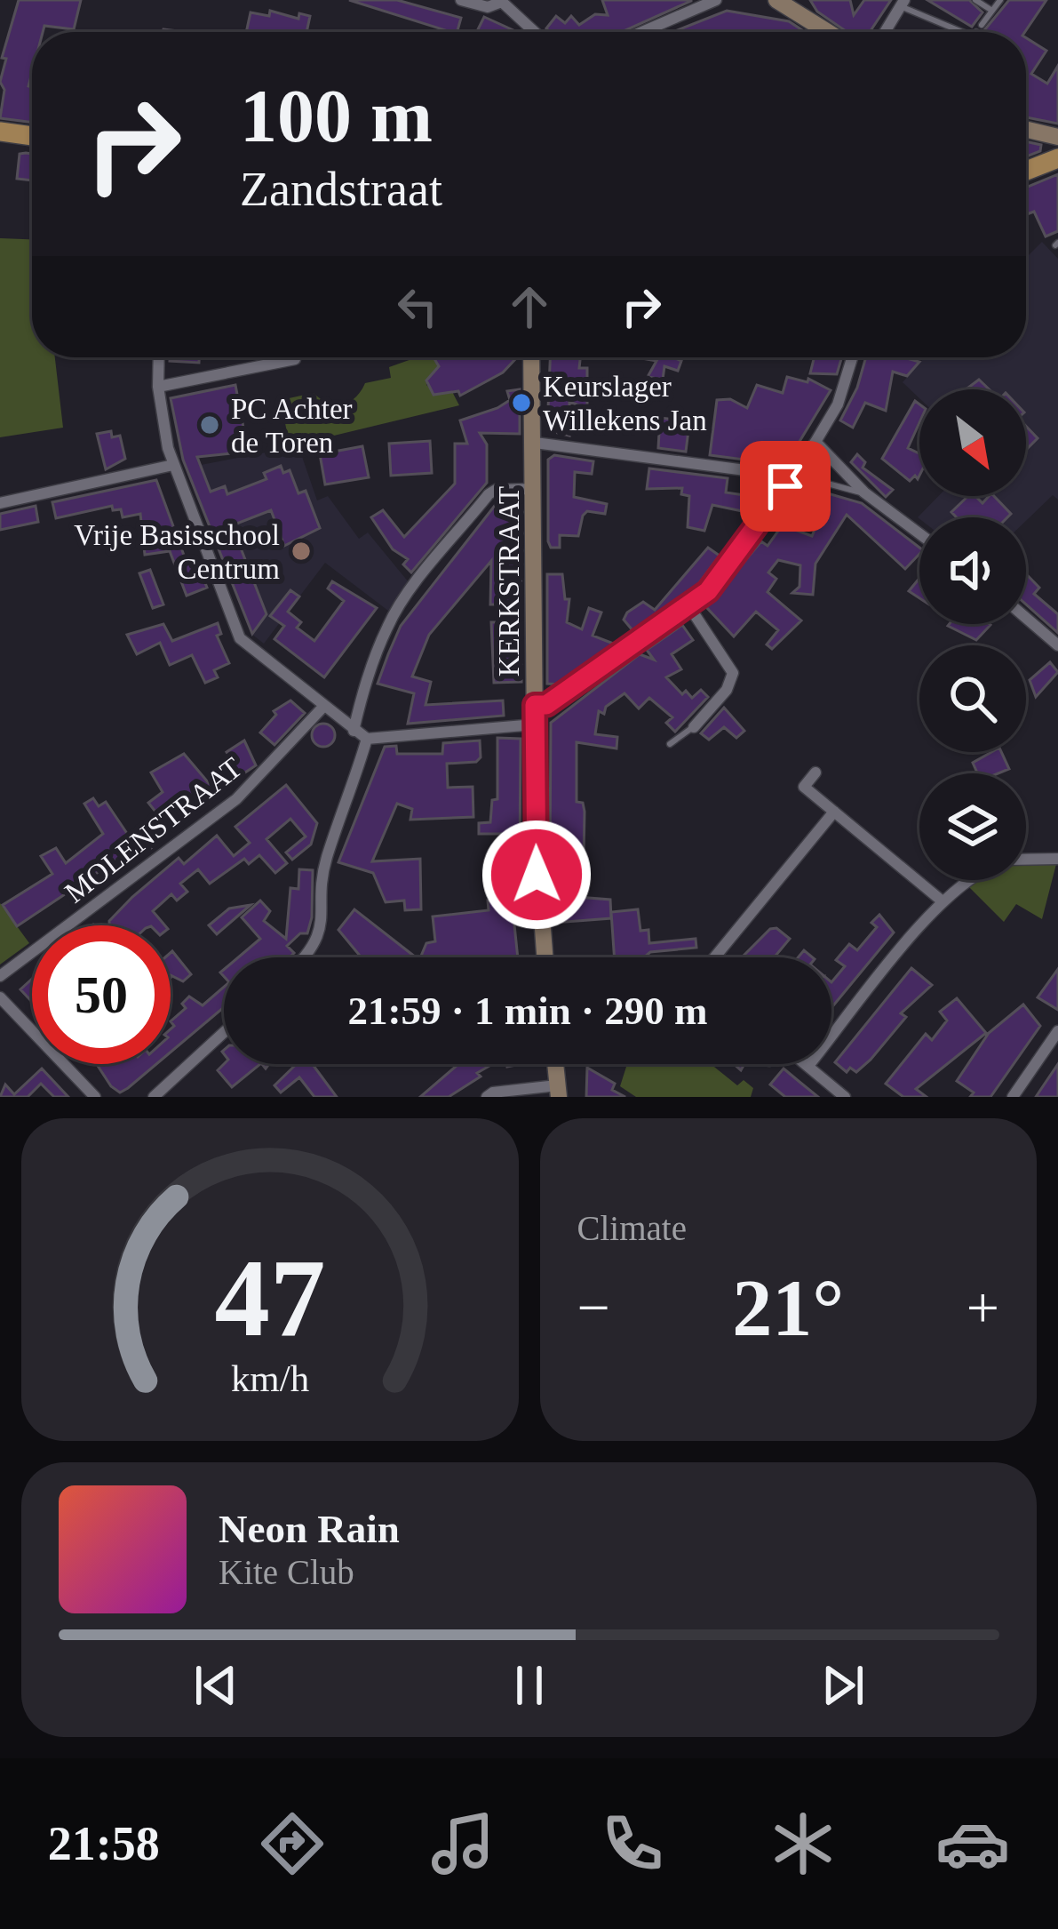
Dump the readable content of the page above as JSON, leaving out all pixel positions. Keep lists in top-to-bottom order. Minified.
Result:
{"streets":{"main road":["KERKSTRAAT"],"street":["MOLENSTRAAT"]},"places":["Keurslager Willekens Jan","PC Achter de Toren","Vrije Basisschool Centrum"],"north":"bottom right","page":{"turn":["100 m","Zandstraat"],"limit":"50","trip":"21:59 · 1 min · 290 m","tile":"Climate","heat":["−","21°","+"],"song":["Neon Rain","Kite Club"],"tabs":"21:58","gauge":["47","km/h"]}}
